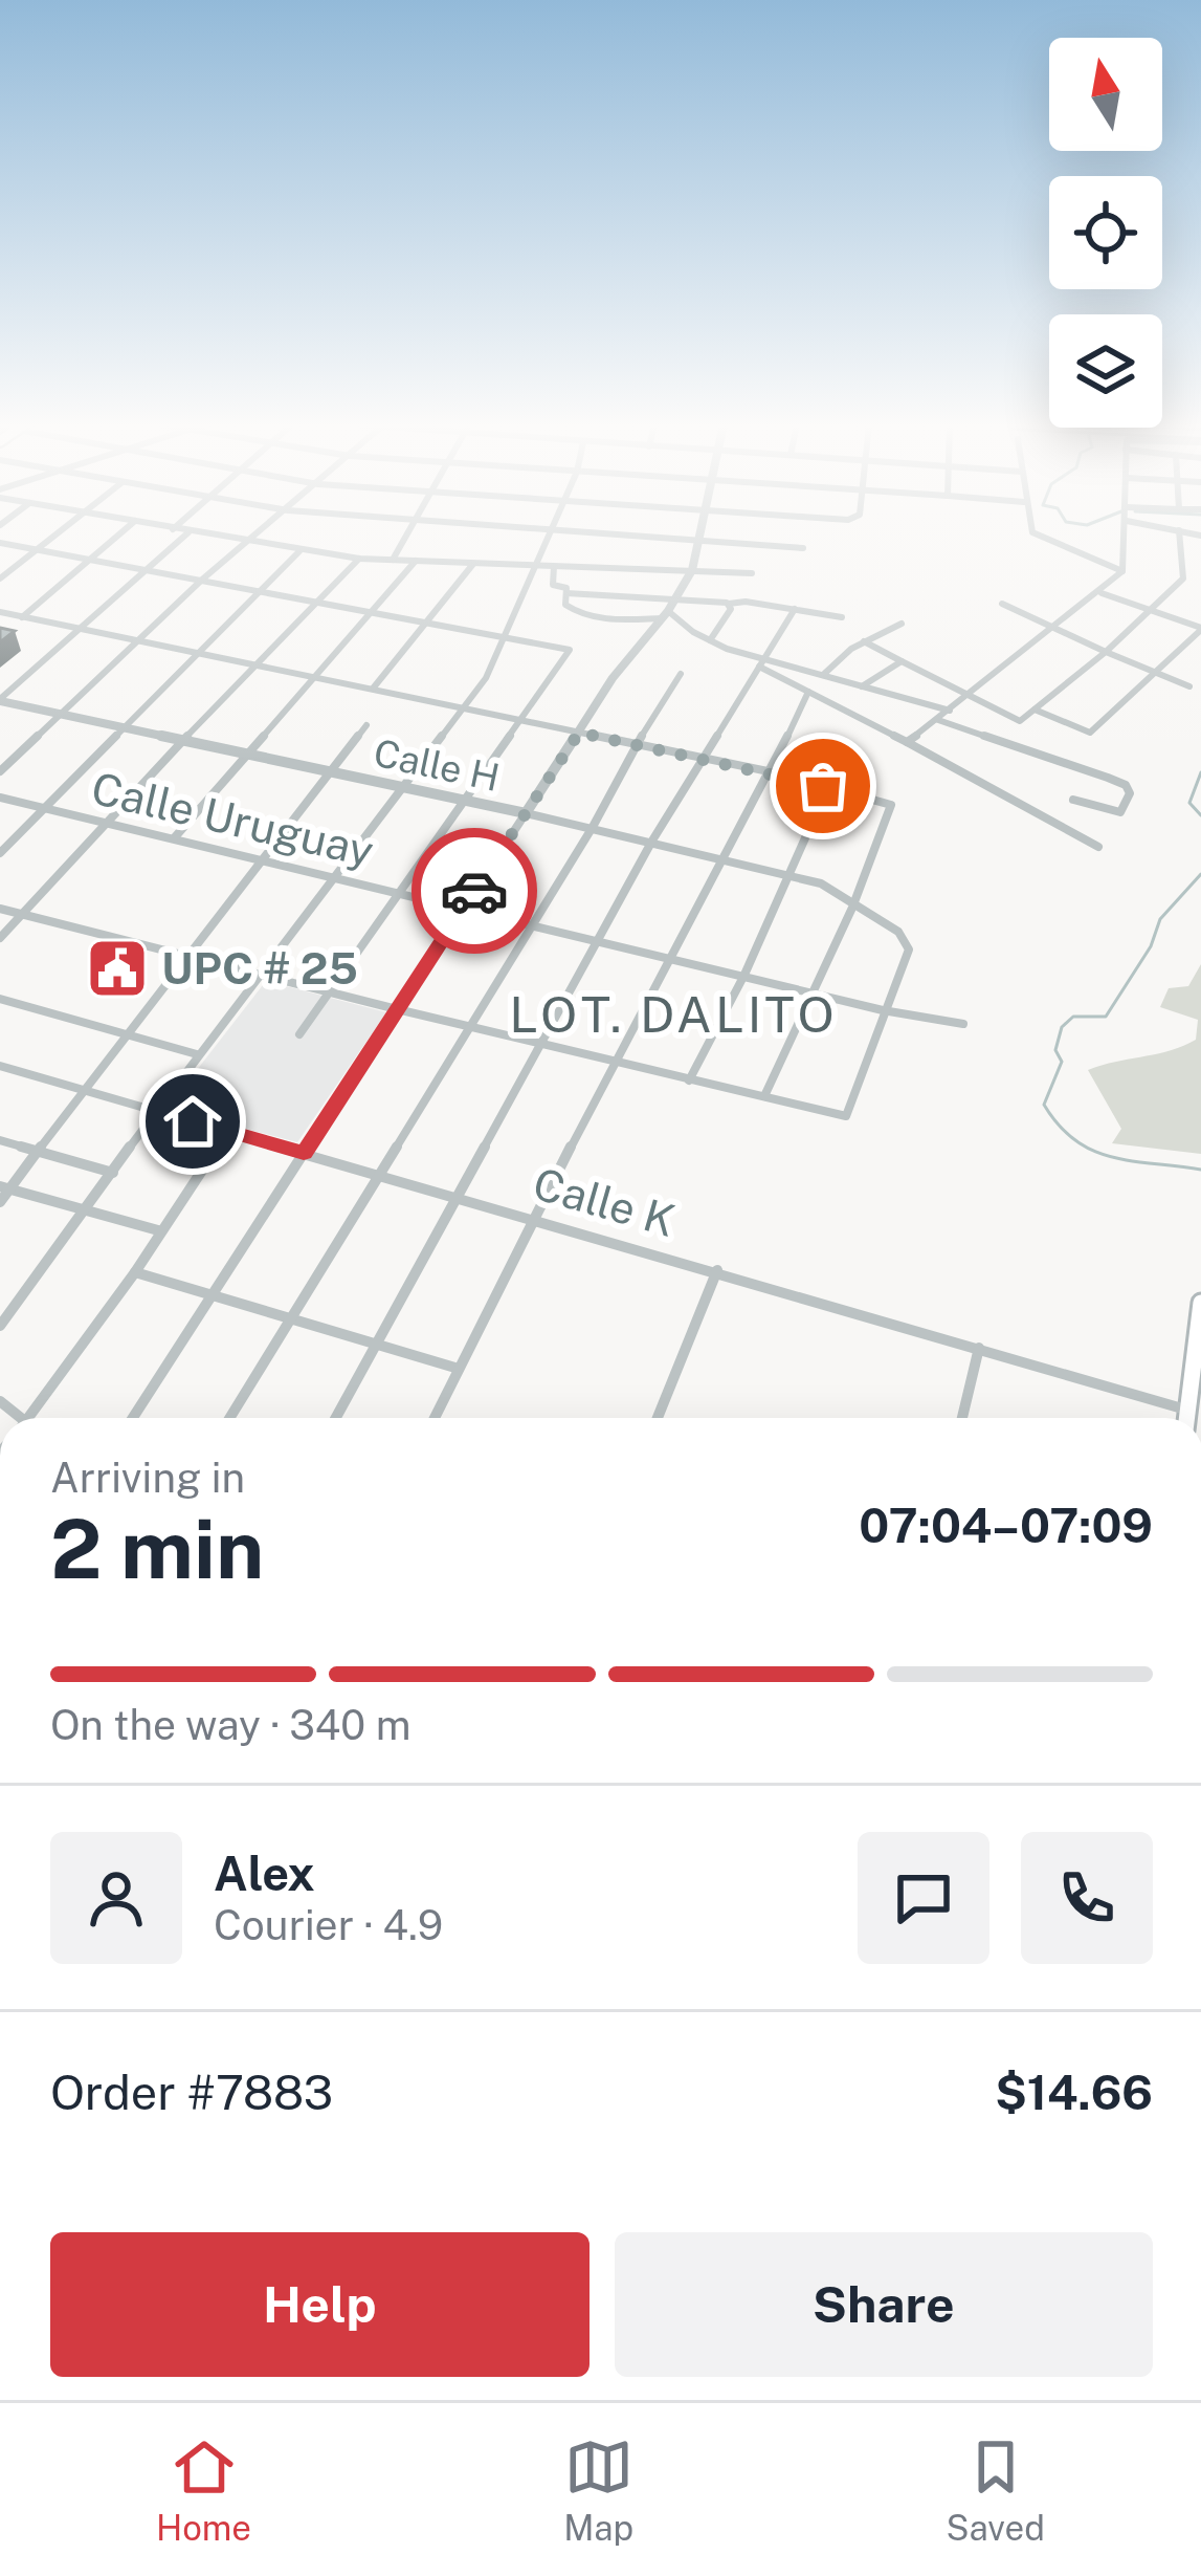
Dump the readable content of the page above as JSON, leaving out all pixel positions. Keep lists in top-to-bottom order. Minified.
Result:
{"streets":{"street":["Calle H","Calle Uruguay","Calle K"]},"crossings":[["Calle H","Calle Uruguay"]],"districts":["LOT. DALITO"],"places":{"public building":["UPC # 25"]},"north":"top","page":{"heading":["2 min","Arriving in","07:04–07:09"],"panel":["Alex","Courier · 4.9","Order #7883","$14.66"],"bar":"On the way · 340 m","buttons":["Help","Share"],"tabs":["Home","Map","Saved"]}}
